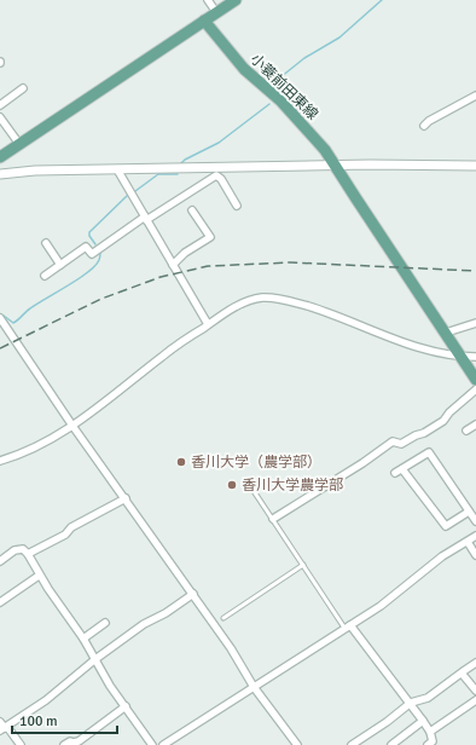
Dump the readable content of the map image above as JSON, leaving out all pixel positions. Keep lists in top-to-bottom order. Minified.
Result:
{"streets":{"main road":["小蓑前田東線"]},"places":["香川大学（農学部）","香川大学農学部"],"scale_bar":"100 m"}
